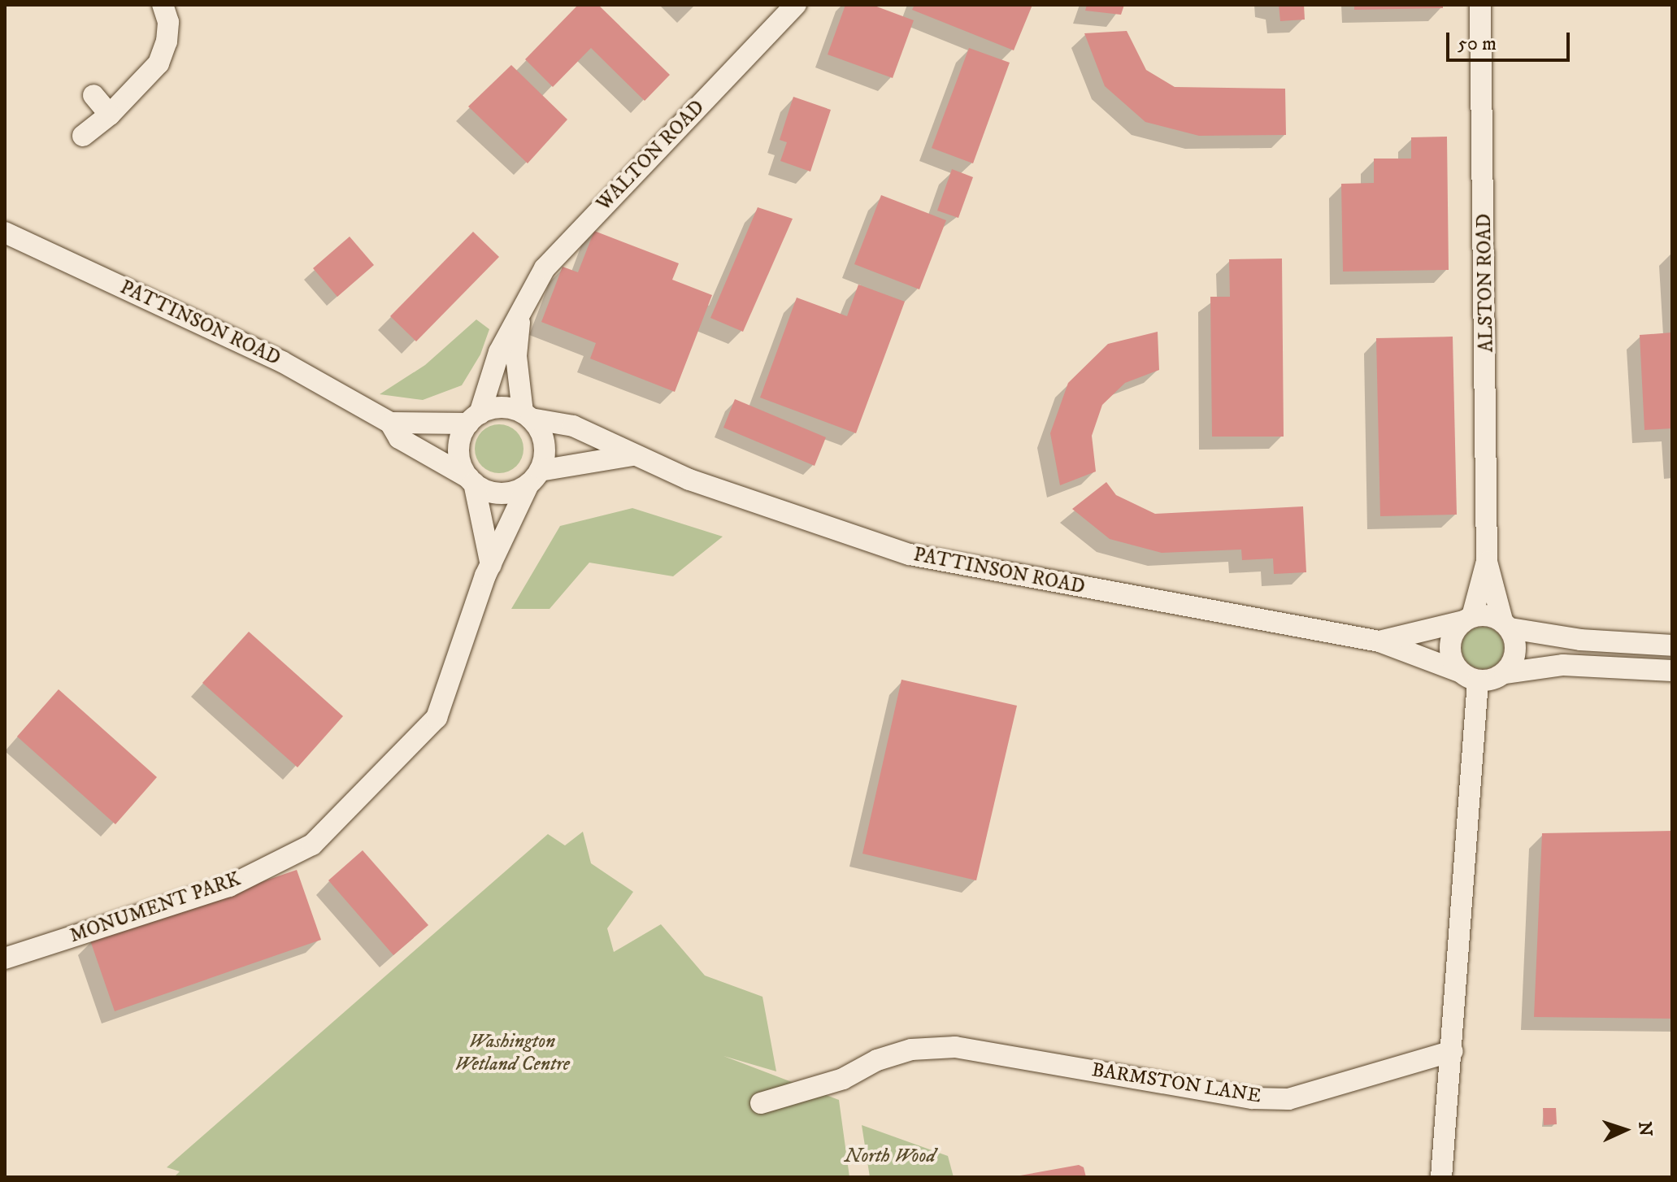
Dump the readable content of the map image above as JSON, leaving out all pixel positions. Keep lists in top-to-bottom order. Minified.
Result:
{"streets":{"street":["WALTON ROAD","ALSTON ROAD","PATTINSON ROAD","MONUMENT PARK","BARMSTON LANE"]},"crossings":[["WALTON ROAD","PATTINSON ROAD"],["WALTON ROAD","MONUMENT PARK"],["ALSTON ROAD","PATTINSON ROAD"],["PATTINSON ROAD","MONUMENT PARK"]],"parks":["Washington Wetland Centre","North Wood"],"scale_bar":"50 m","north":"right"}
